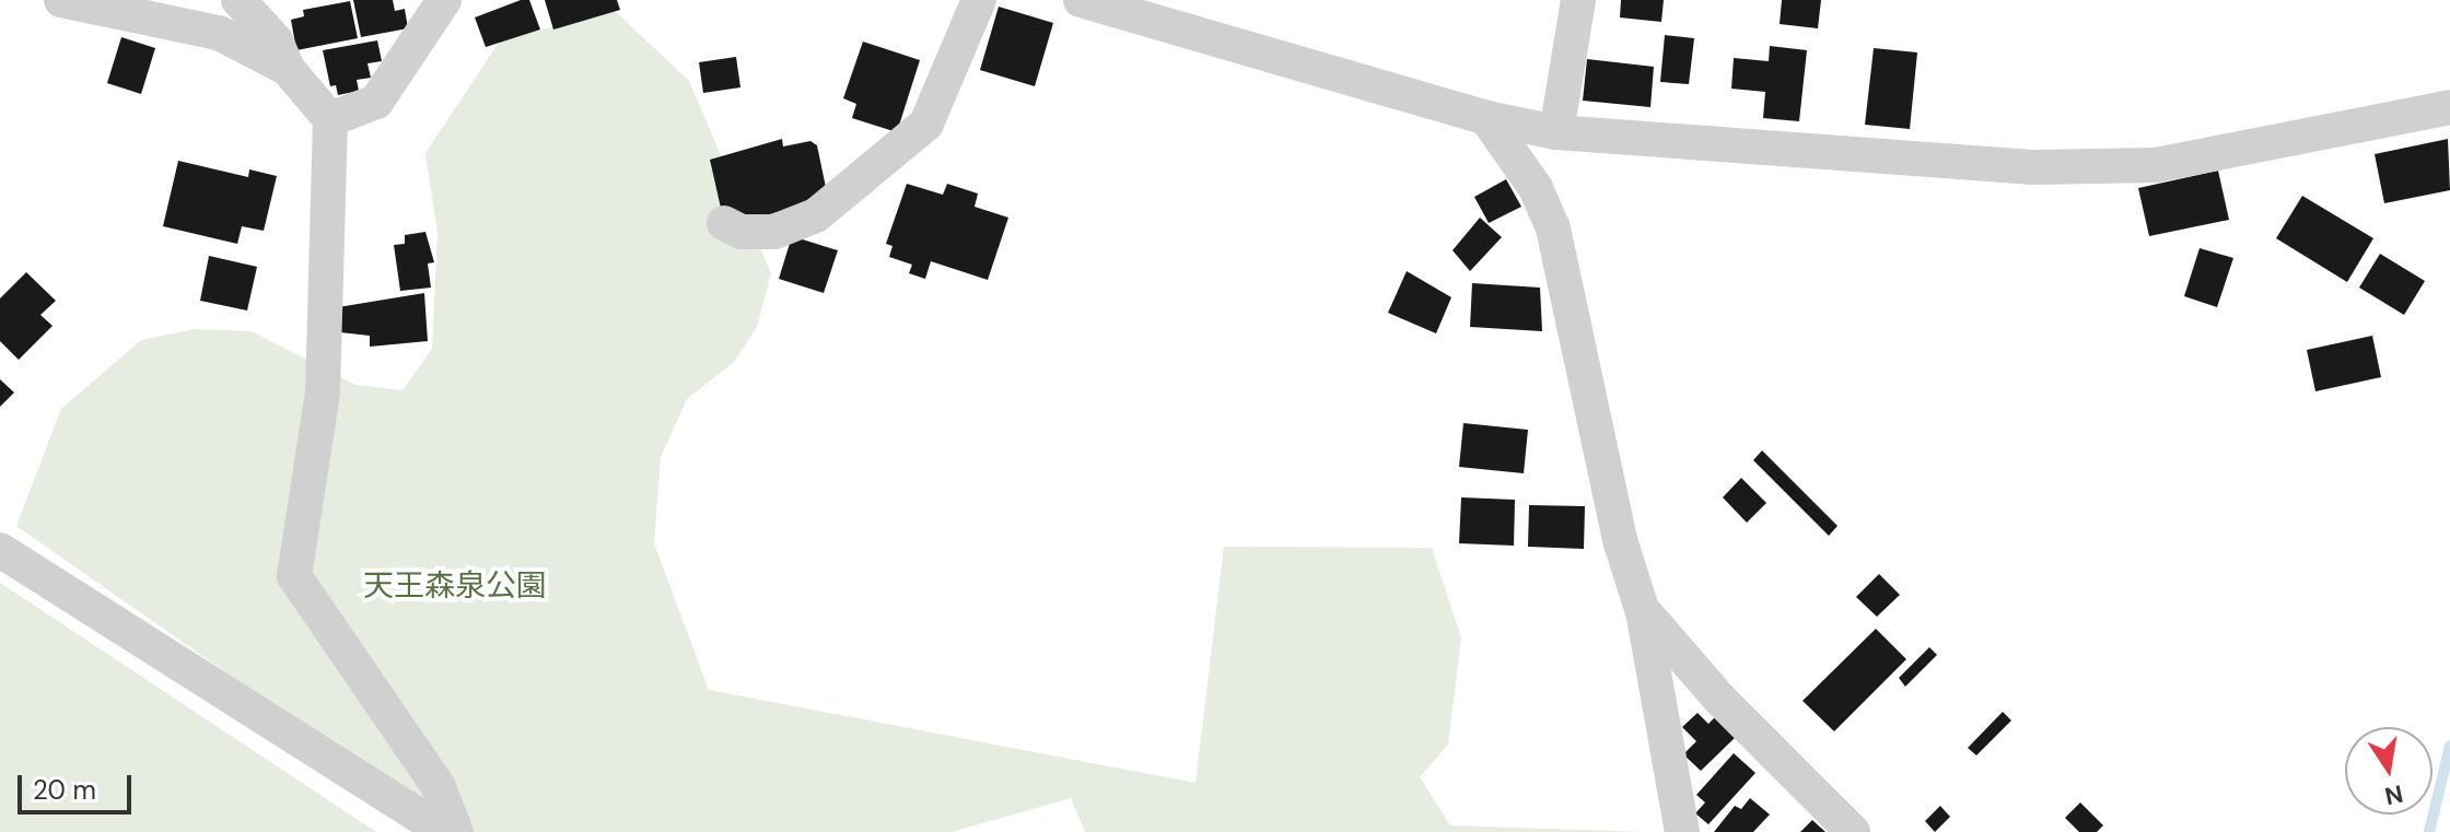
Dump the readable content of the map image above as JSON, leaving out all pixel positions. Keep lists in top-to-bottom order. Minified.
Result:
{"parks":["天王森泉公園"],"scale_bar":"20 m","north":"bottom"}
